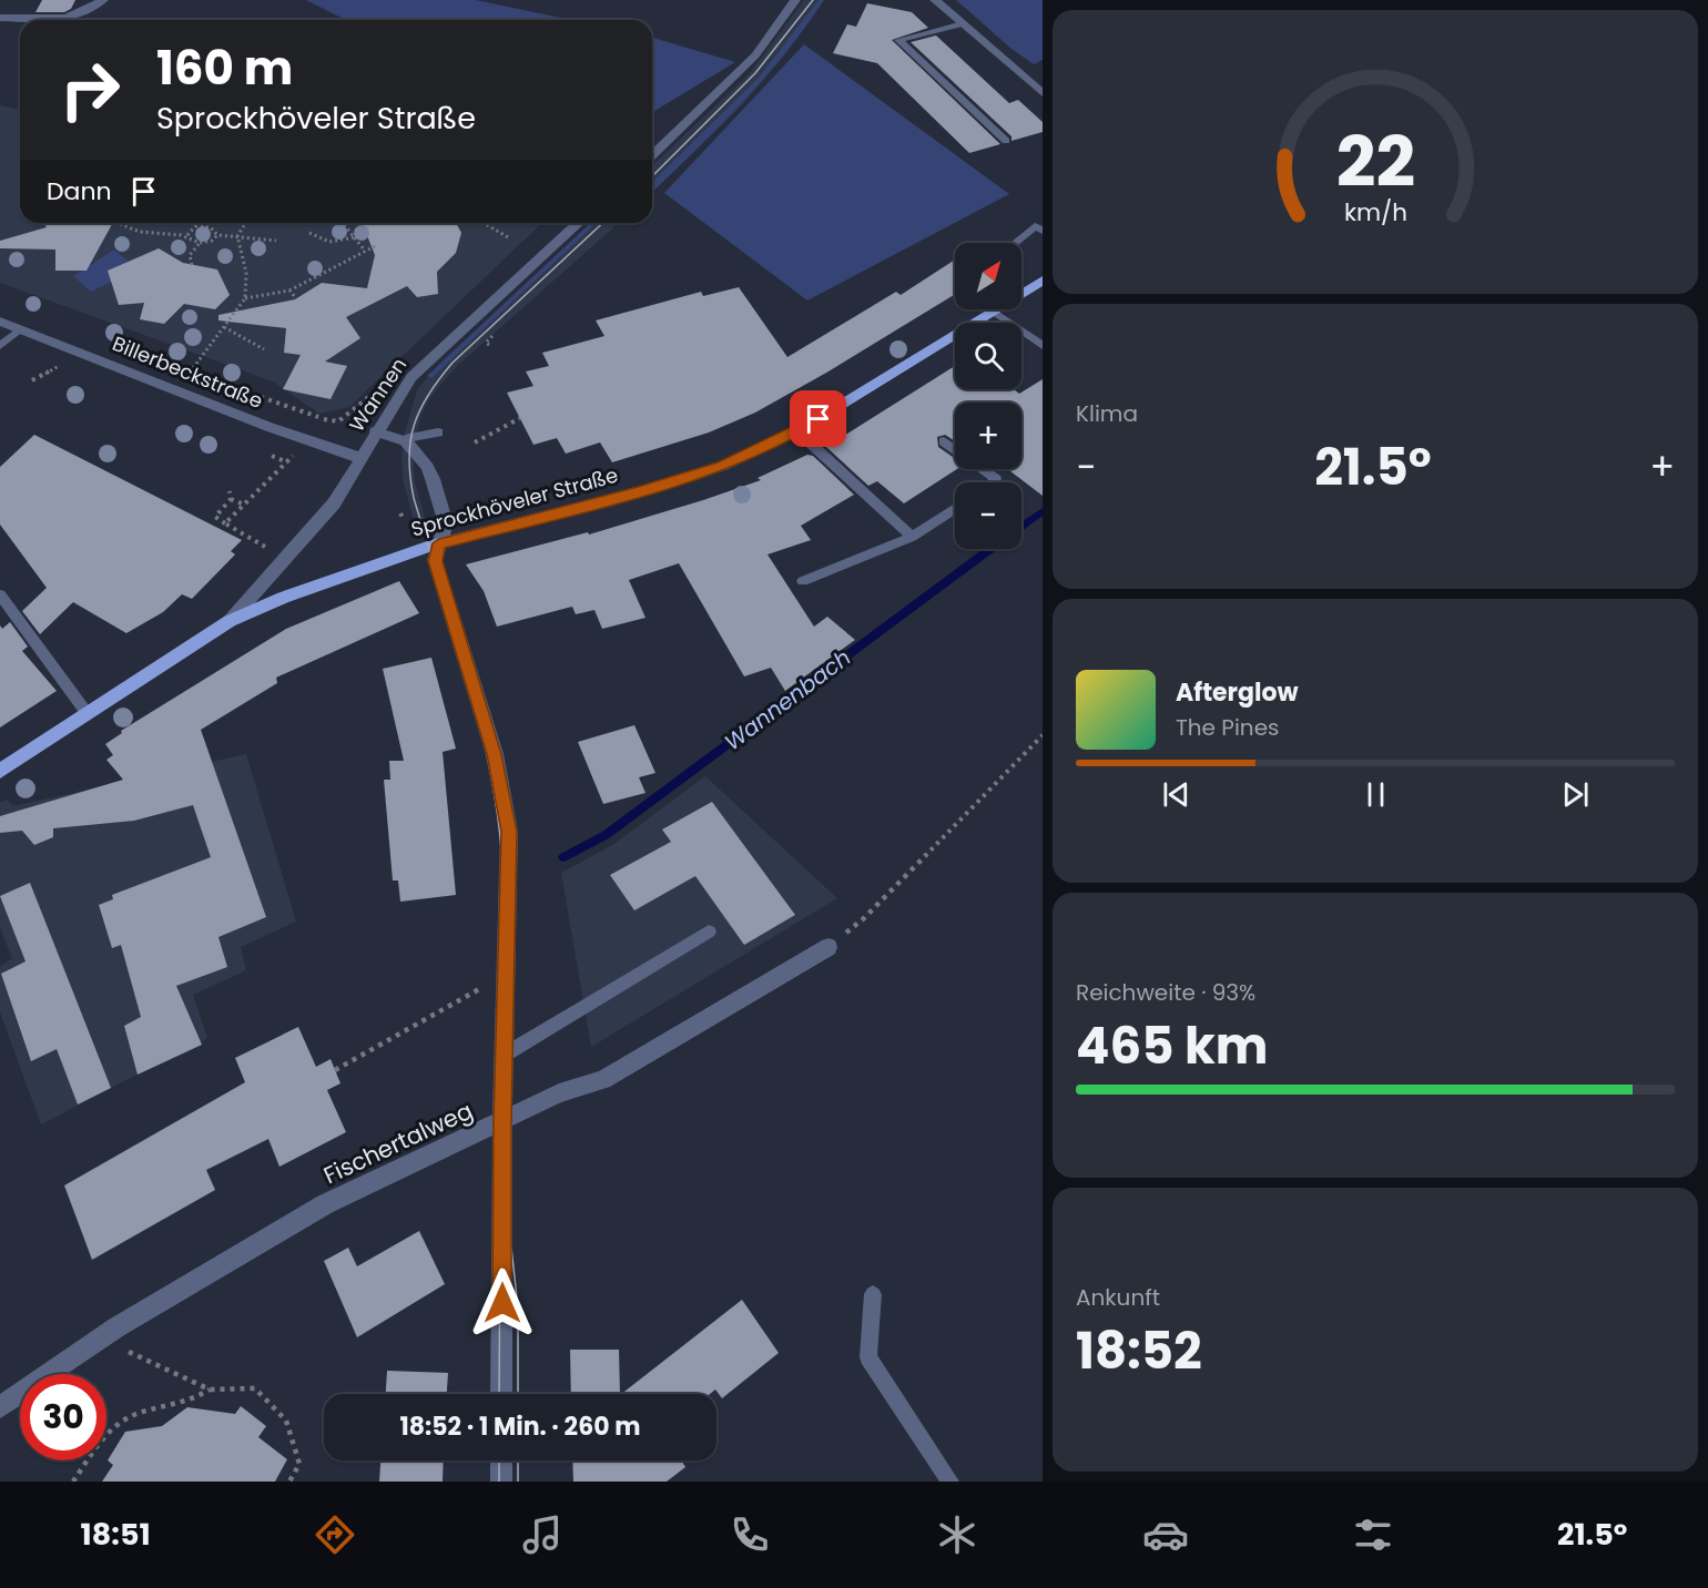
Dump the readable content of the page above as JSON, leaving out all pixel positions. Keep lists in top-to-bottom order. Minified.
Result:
{"streets":{"main road":["Sprockhöveler Straße"],"street":["Billerbeckstraße","Wannen","Fischertalweg"]},"crossings":[["Billerbeckstraße","Wannen"],["Wannen","Sprockhöveler Straße"]],"water":["Wannenbach"],"north":"top right","page":{"turn":["160 m","Sprockhöveler Straße"],"then":"Dann","map_buttons":["+","−"],"tile":["Klima",["Reichweite · 93%","465 km"],["Ankunft","18:52"]],"heat":["−","21.5°","+"],"song":["Afterglow","The Pines"],"limit":"30","trip":"18:52 · 1 Min. · 260 m","tabs":["18:51","21.5°"],"gauge":["22","km/h"]}}
